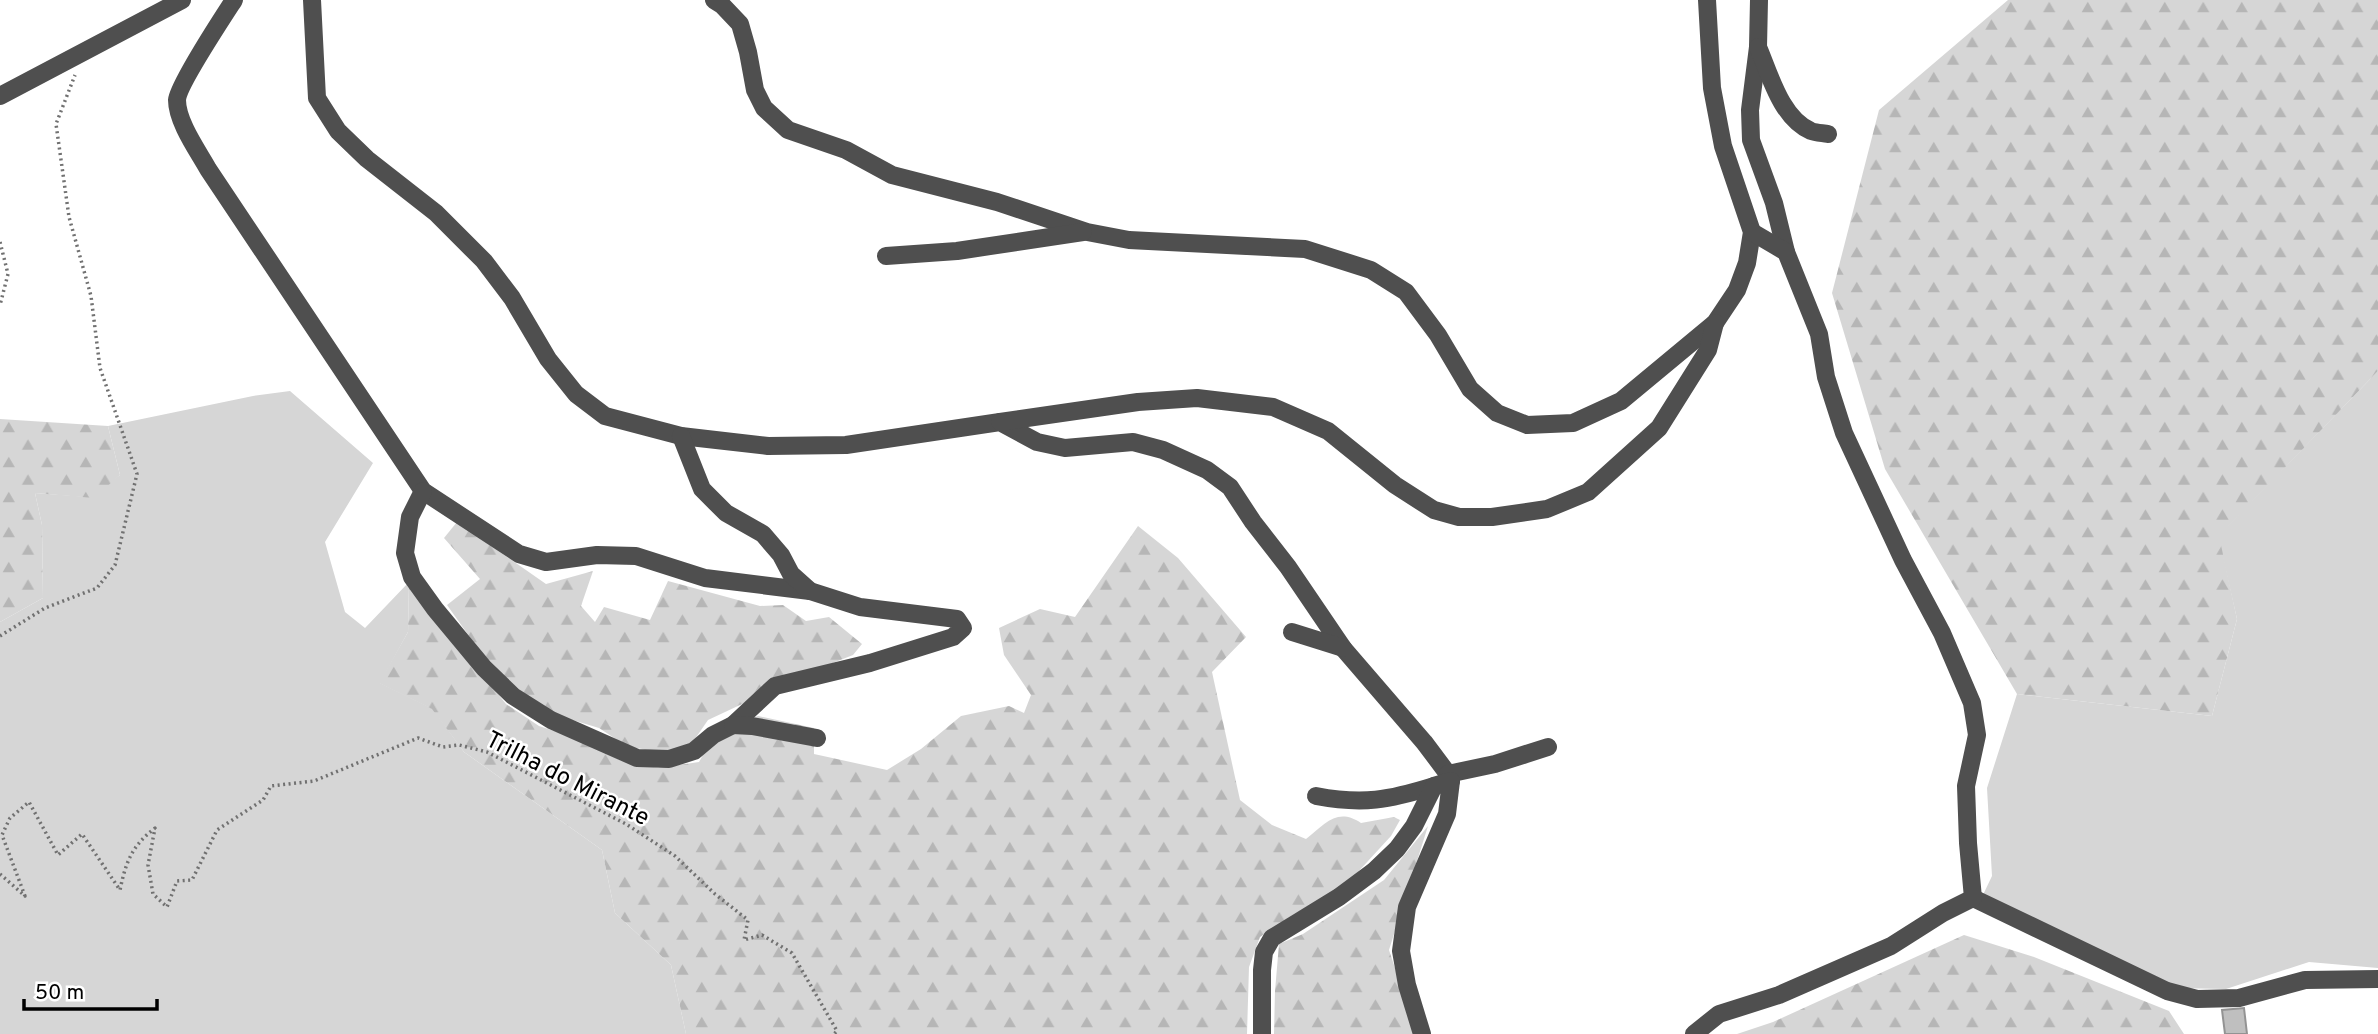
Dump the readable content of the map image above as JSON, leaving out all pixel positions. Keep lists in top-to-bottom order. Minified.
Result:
{"streets":{"path":["Trilha do Mirante"]},"scale_bar":"50 m"}
